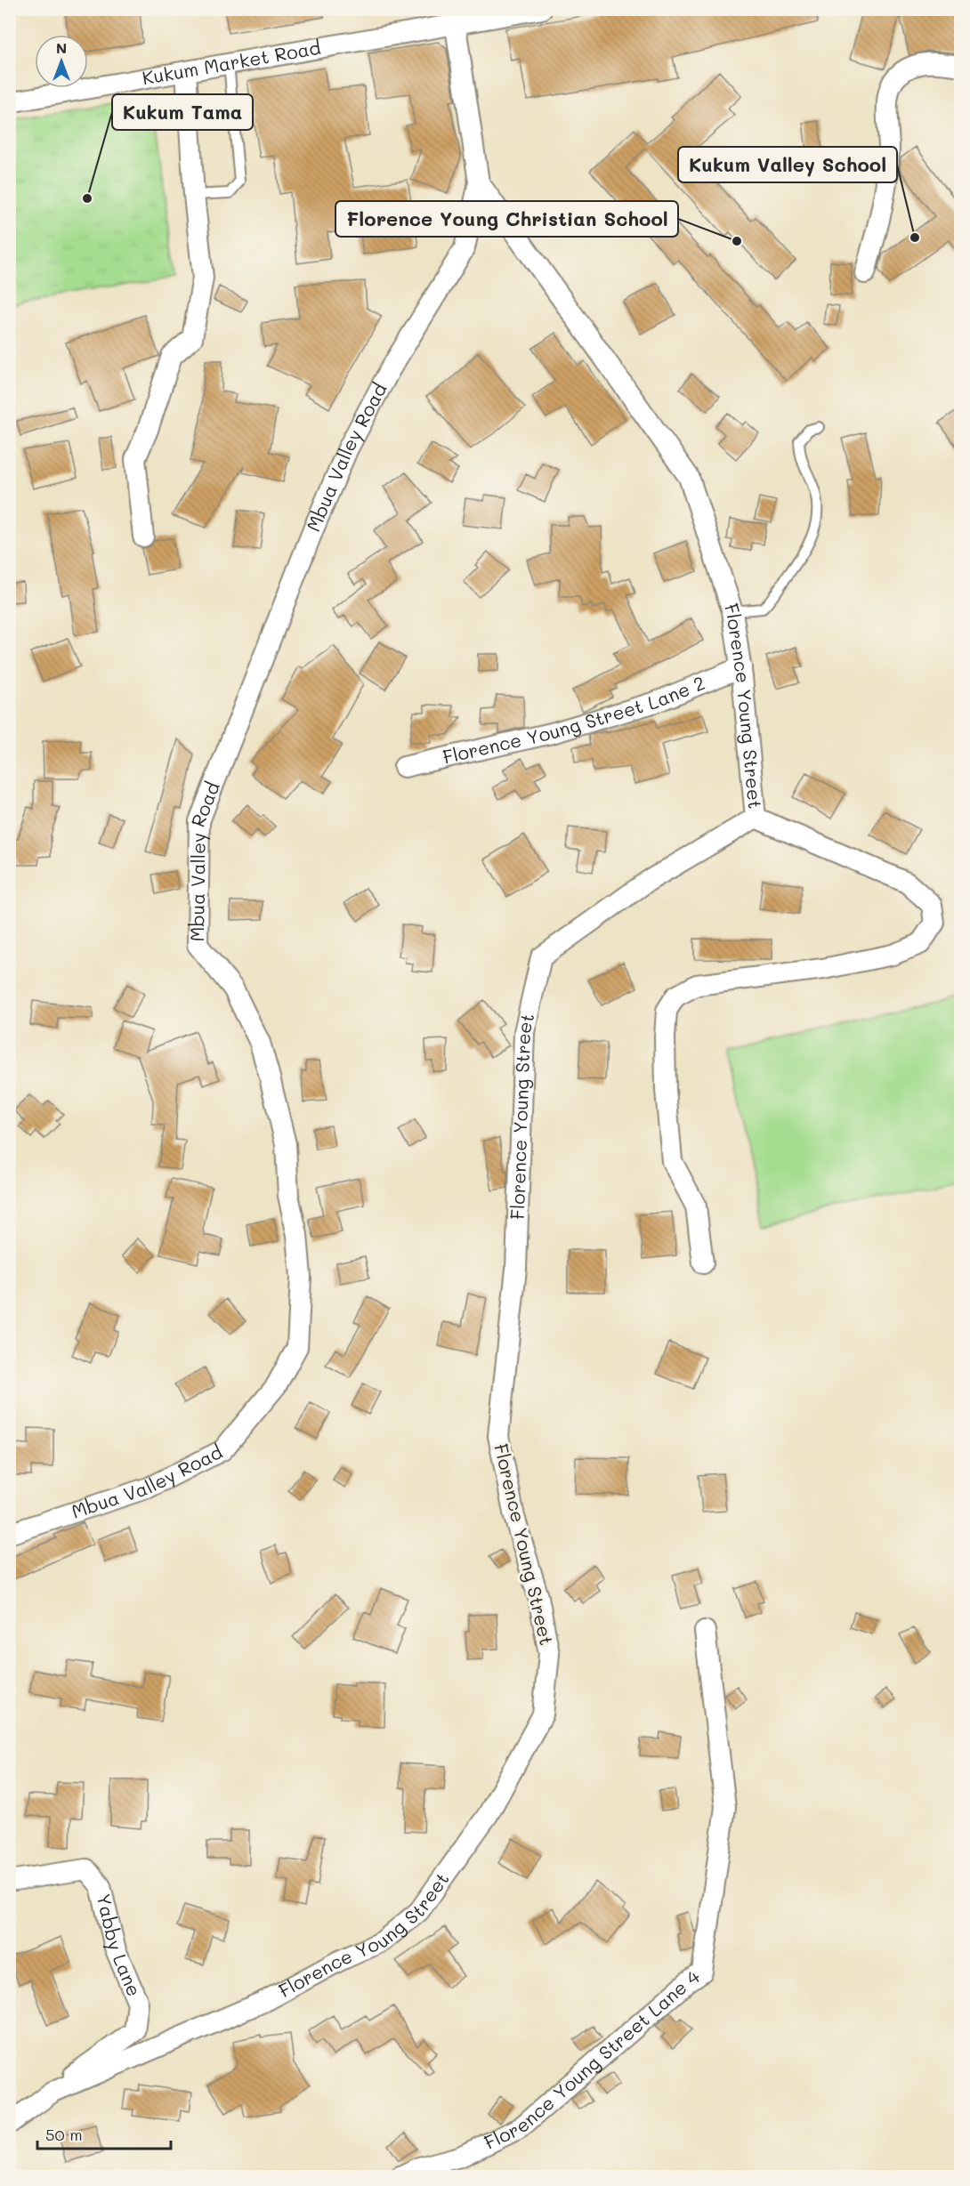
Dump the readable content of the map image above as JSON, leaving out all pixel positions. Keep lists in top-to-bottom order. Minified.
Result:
{"streets":{"street":["Kukum Market Road","Mbua Valley Road","Florence Young Street","Florence Young Street Lane 2","Yabby Lane","Florence Young Street Lane 4"]},"crossings":[["Kukum Market Road","Florence Young Street"],["Mbua Valley Road","Florence Young Street"],["Florence Young Street","Florence Young Street Lane 2"],["Florence Young Street","Yabby Lane"]],"places":["Kukum Tama","Kukum Valley School","Florence Young Christian School"],"scale_bar":"50 m","north":"top"}
